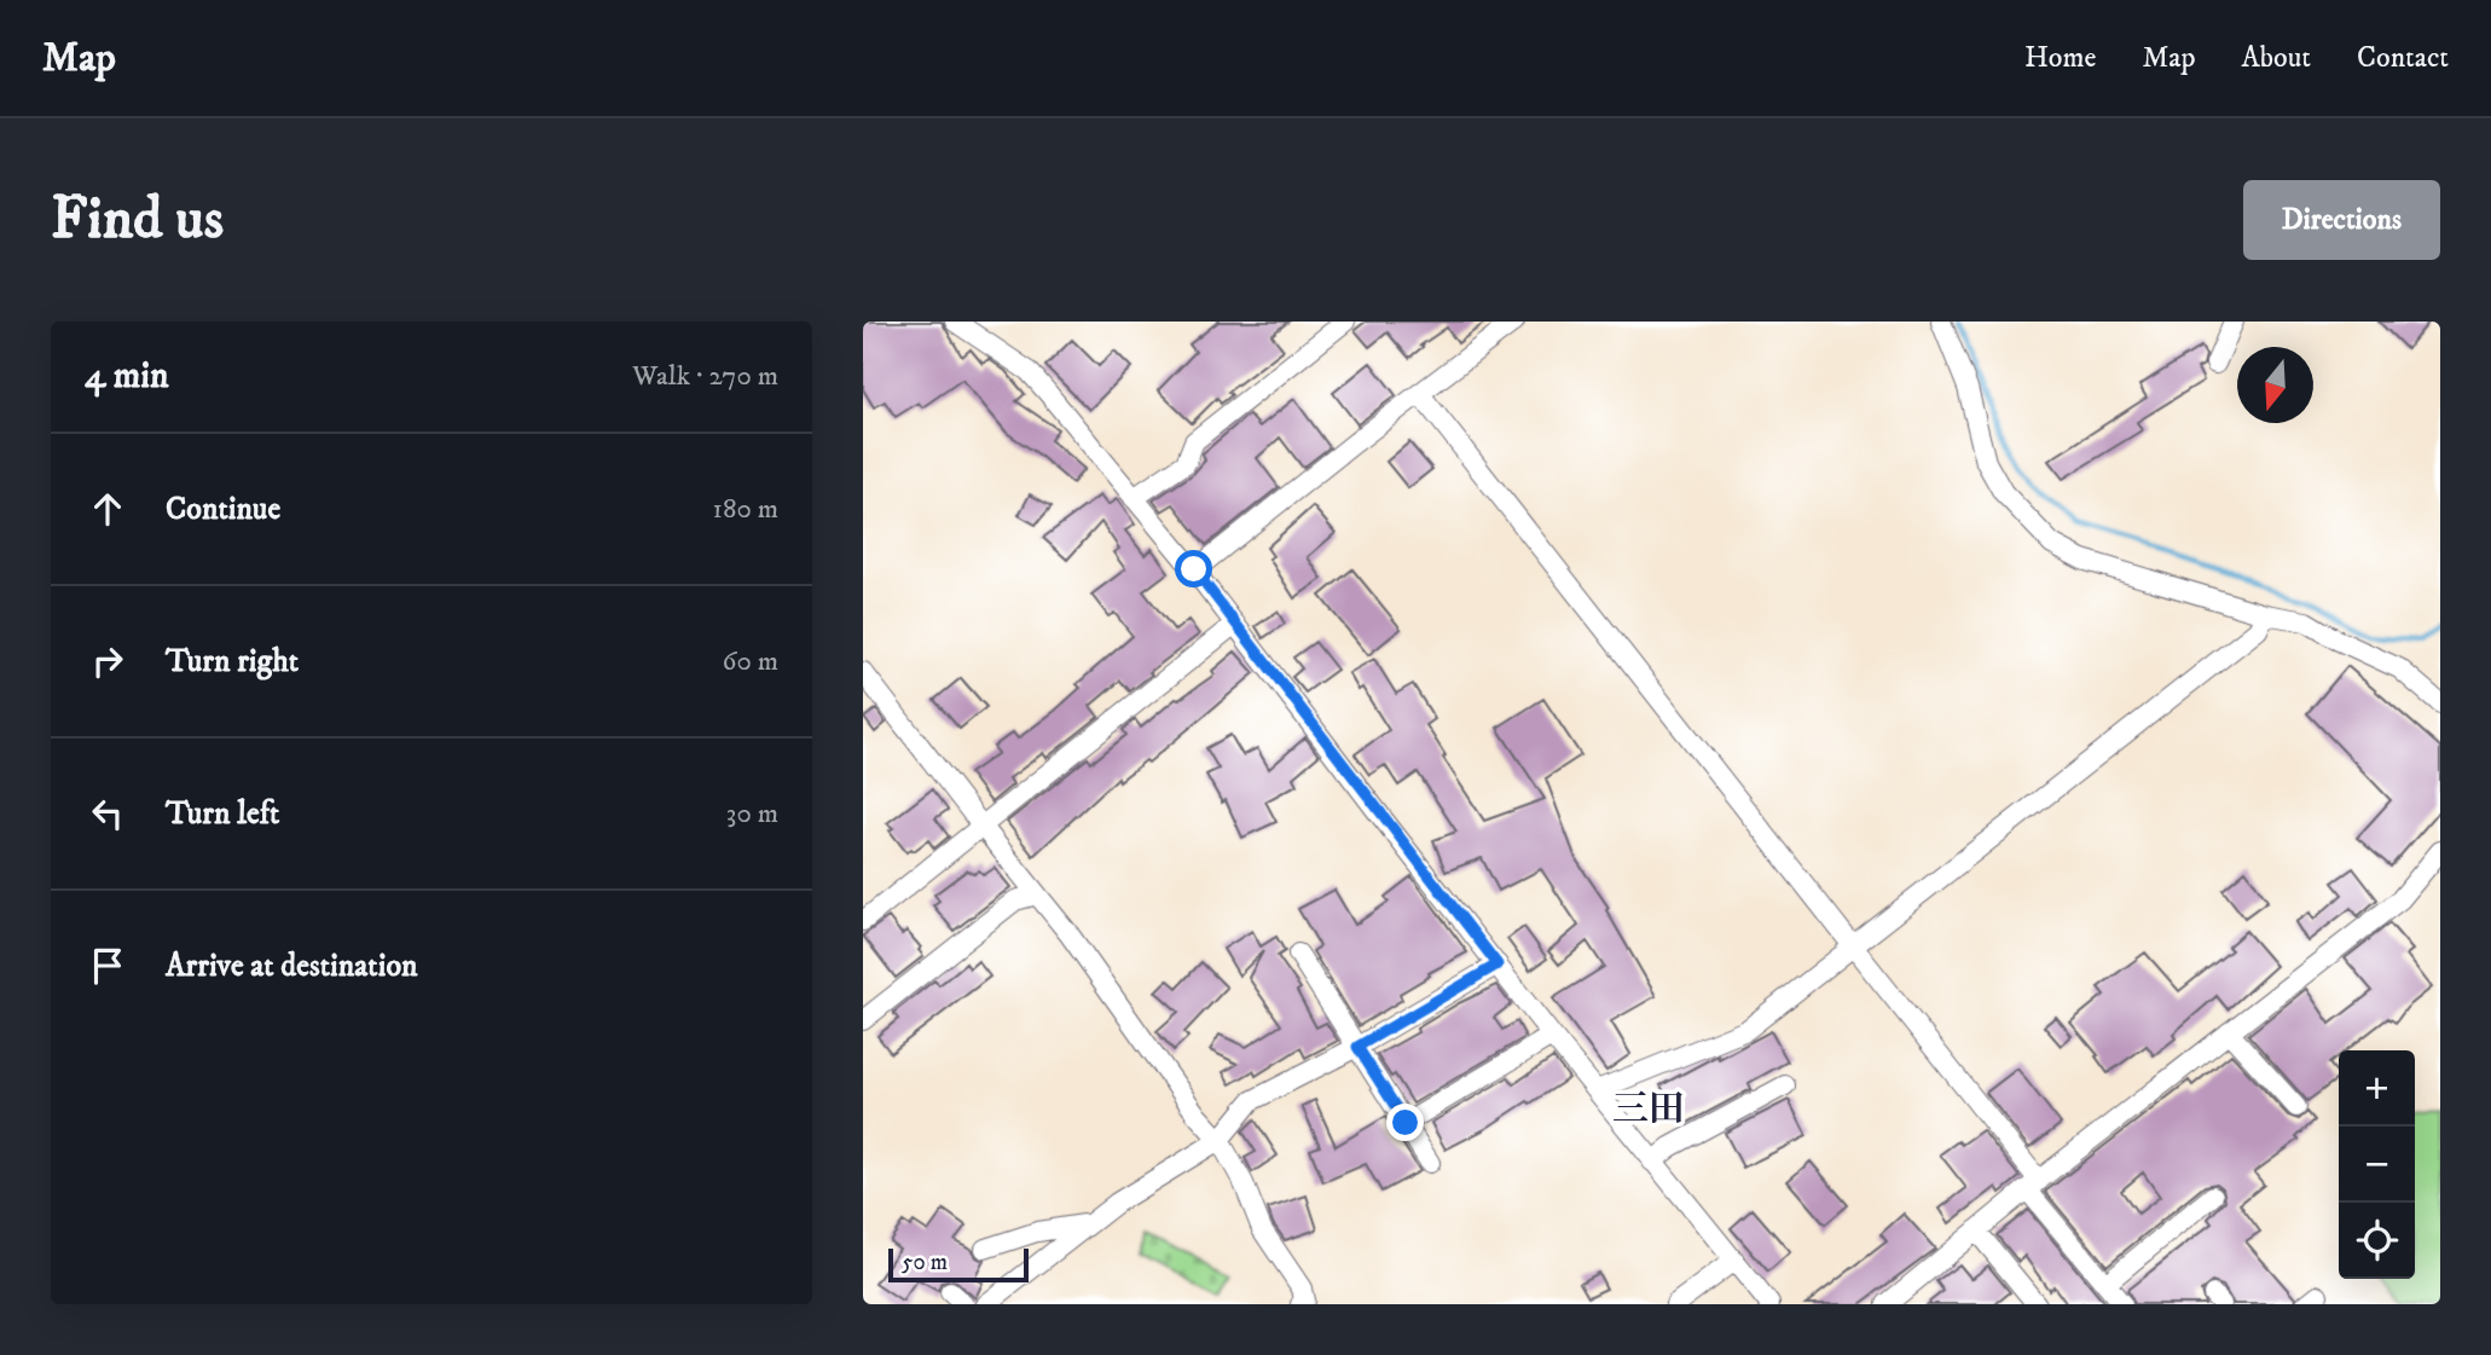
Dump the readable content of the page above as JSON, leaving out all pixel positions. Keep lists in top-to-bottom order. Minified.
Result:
{"districts":["三田"],"scale_bar":"50 m","north":"bottom","page":{"header":"Map","nav":["Home","Map","About","Contact"],"buttons":"Directions","title":"Find us","heading":["4 min","Walk · 270 m"],"list":[["Continue","180 m"],["Turn right","60 m"],["Turn left","30 m"],"Arrive at destination"],"map_buttons":["+","−"],"scale":"50 m"}}
